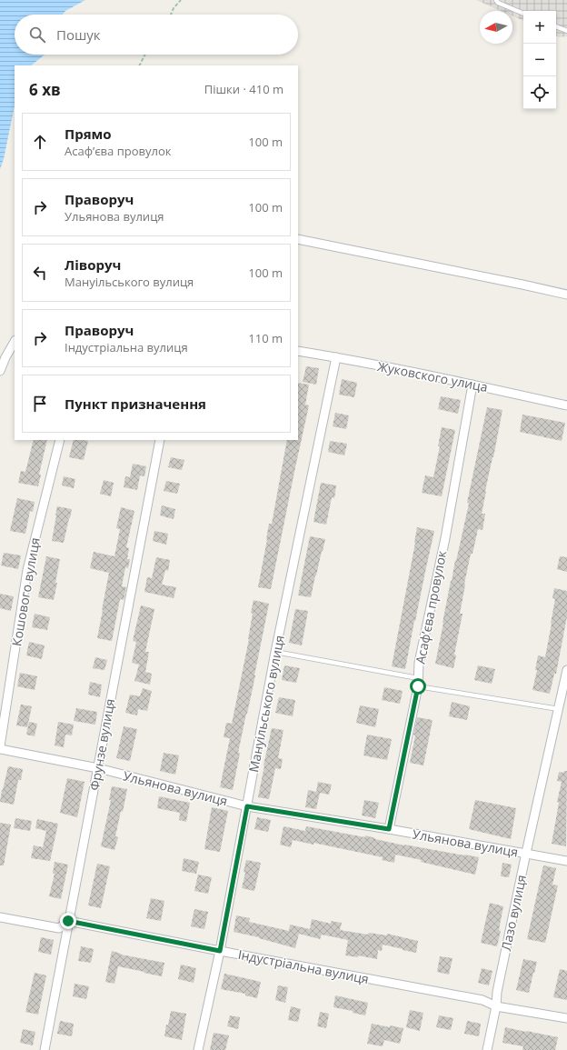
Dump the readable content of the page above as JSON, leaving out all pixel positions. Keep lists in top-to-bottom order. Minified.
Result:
{"streets":{"street":["Жуковского улица","Кошового вулиця","Асаф’єва провулок","Мануільського вулиця","Фрунзе вулиця","Ульянова вулиця","Лазо вулиця","Індустріальна вулиця"]},"crossings":[["Жуковского улица","Асаф’єва провулок"],["Жуковского улица","Мануільського вулиця"],["Асаф’єва провулок","Ульянова вулиця"],["Мануільського вулиця","Ульянова вулиця"],["Мануільського вулиця","Індустріальна вулиця"],["Фрунзе вулиця","Ульянова вулиця"],["Фрунзе вулиця","Індустріальна вулиця"],["Ульянова вулиця","Лазо вулиця"],["Лазо вулиця","Індустріальна вулиця"]],"north":"left","page":{"map_buttons":["+","−"],"search":"Пошук","heading":["6 хв","Пішки · 410 m"],"list":[["Прямо","Асаф’єва провулок","100 m"],["Праворуч","Ульянова вулиця","100 m"],["Ліворуч","Мануільського вулиця","100 m"],["Праворуч","Індустріальна вулиця","110 m"],"Пункт призначення"]}}
